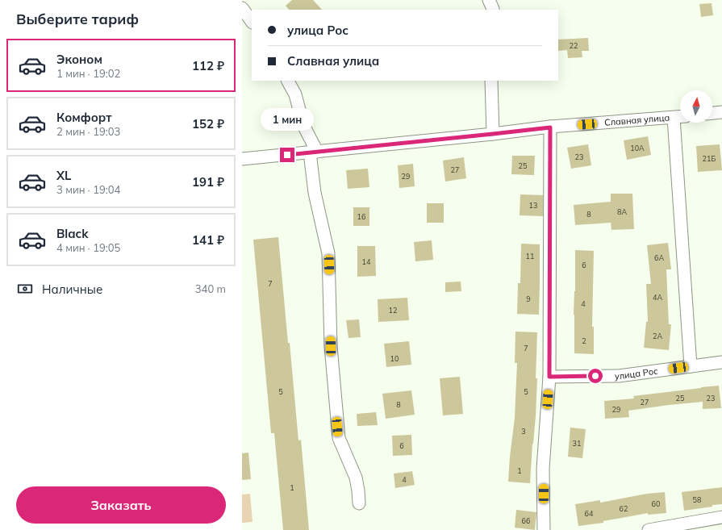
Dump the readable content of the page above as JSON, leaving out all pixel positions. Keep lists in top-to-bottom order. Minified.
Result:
{"streets":{"street":["Славная улица","улица Рос"]},"house_numbers":["22","10А","23","21Б","25","27","29","13","8А","8","16","11","6А","14","6","7","4А","9","4","12","2А","2","7","10","5","5","25","23","27","8","29","3","31","6","1","4","1","58","60","62","64","66"],"north":"top","page":{"heading":"Выберите тариф","banner":["улица Рос","Славная улица"],"list":[{"name":"Эконом","note":"1 мин · 19:02","value":"112 ₽"},{"name":"Комфорт","note":"2 мин · 19:03","value":"152 ₽"},{"name":"XL","note":"3 мин · 19:04","value":"191 ₽"},{"name":"Black","note":"4 мин · 19:05","value":"141 ₽"}],"bubble":"1 мин","pay":["Наличные","340 m"],"buttons":"Заказать"}}
